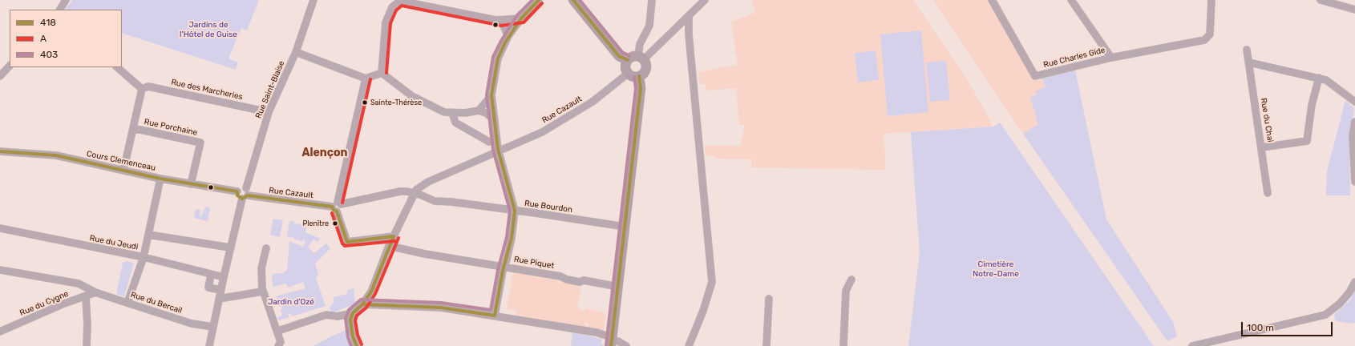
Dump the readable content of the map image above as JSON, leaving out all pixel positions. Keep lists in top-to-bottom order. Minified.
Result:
{"streets":{"street":["Rue Charles Gide","Rue des Marcheries","Rue Saint-Blaise","Rue Cazault","Rue du Chai","Rue Porchaine","Cours Clemenceau","Rue Bourdon","Rue du Jeudi","Rue Piquet","Rue du Bercail","Rue du Cygne"]},"crossings":[["Rue des Marcheries","Rue Saint-Blaise"],["Rue Saint-Blaise","Rue Cazault"],["Rue Saint-Blaise","Cours Clemenceau"],["Rue Cazault","Cours Clemenceau"],["Rue Cazault","Rue Bourdon"],["Rue Porchaine","Cours Clemenceau"],["Rue du Bercail","Rue du Cygne"]],"districts":["Alençon"],"parks":["Jardins de l'Hôtel de Guise","Cimetière Notre-Dame","Jardin d'Ozé"],"places":["Sainte-Thérèse","Plenître"],"lines":["transit line 418","transit line 403","transit line A"],"legend":["418","A","403"],"scale_bar":"100 m"}
